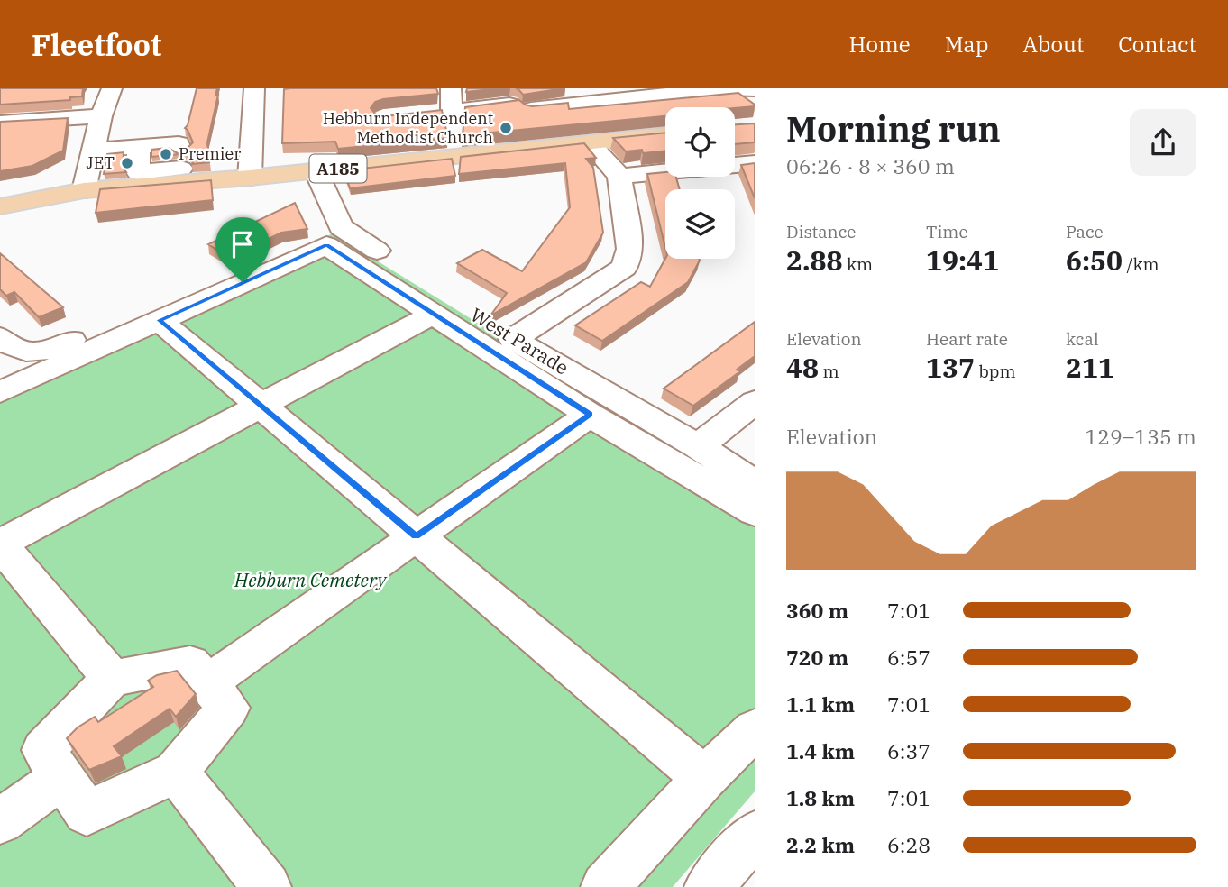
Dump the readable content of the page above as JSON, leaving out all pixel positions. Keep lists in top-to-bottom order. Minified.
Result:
{"streets":{"main road":["A185"],"street":["West Parade"]},"crossings":[["A185","West Parade"]],"parks":["Hebburn Cemetery"],"places":["Hebburn Independent Methodist Church","Premier","JET"],"page":{"header":"Fleetfoot","nav":["Home","Map","About","Contact"],"heading":["Morning run","06:26 · 8 × 360 m"],"stats":[["Distance","2.88 km"],["Time","19:41"],["Pace","6:50 /km"],["Elevation","48 m"],["Heart rate","137 bpm"],["kcal","211"]],"chart":["Elevation","129–135 m"],"list":[{"name":"360 m","note":"7:01"},{"name":"720 m","note":"6:57"},{"name":"1.1 km","note":"7:01"},{"name":"1.4 km","note":"6:37"},{"name":"1.8 km","note":"7:01"},{"name":"2.2 km","note":"6:28"}]}}
